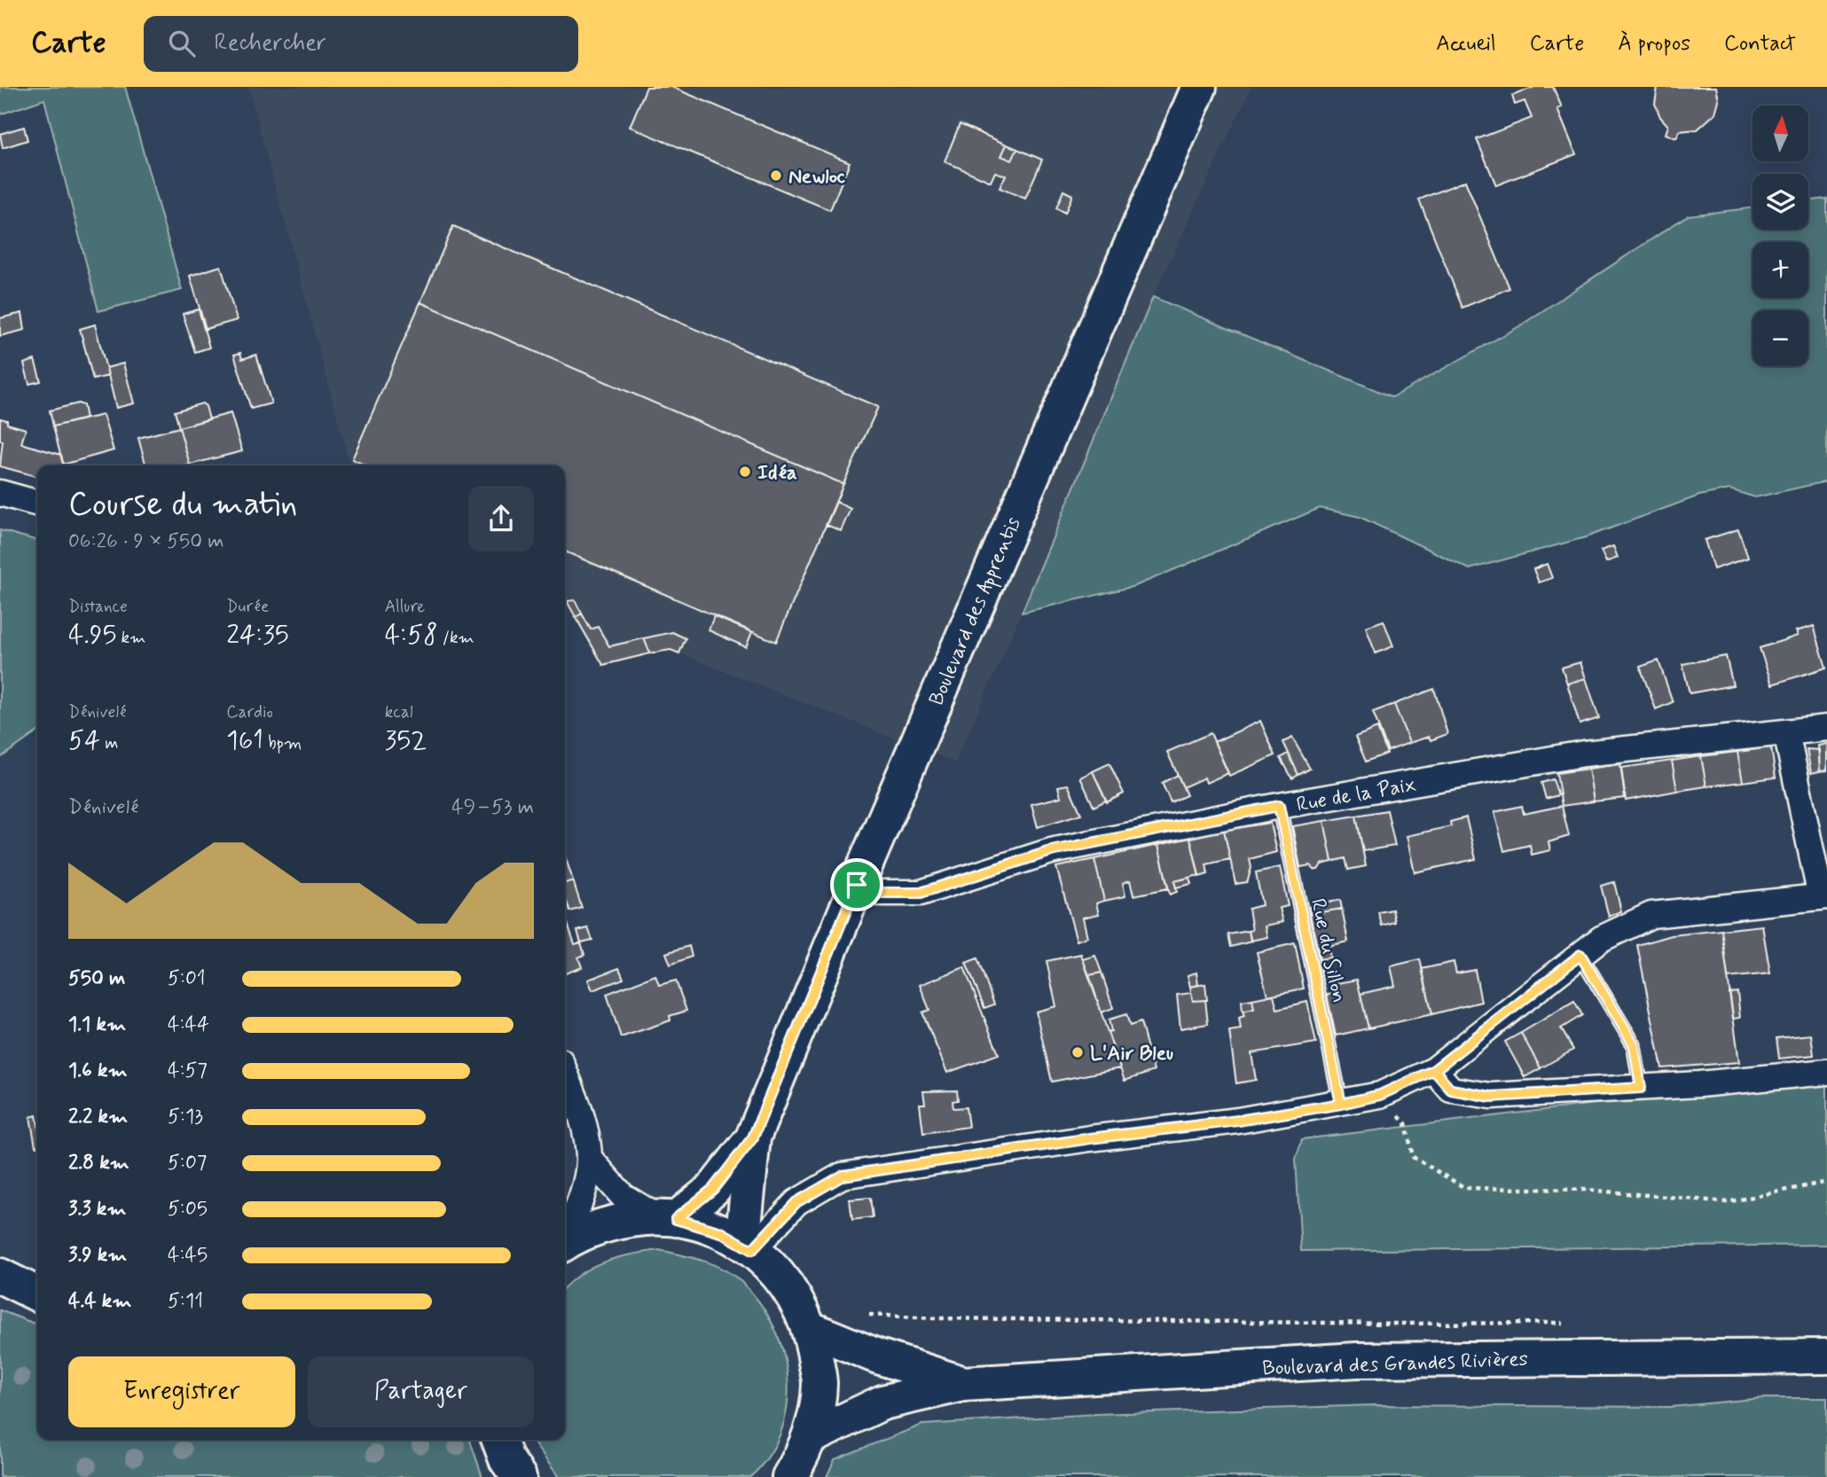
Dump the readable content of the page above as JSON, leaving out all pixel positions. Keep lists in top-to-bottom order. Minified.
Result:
{"streets":{"main road":["Boulevard des Apprentis","Boulevard des Grandes Rivières"],"street":["Rue de la Paix"],"lane":["Rue du Sillon"]},"crossings":[["Boulevard des Apprentis","Rue de la Paix"],["Rue de la Paix","Rue du Sillon"]],"places":["Newloc","Idéa","L'Air Bleu"],"north":"top","page":{"header":"Carte","search":"Rechercher","nav":["Accueil","Carte","À propos","Contact"],"map_buttons":["+","−"],"heading":["Course du matin","06:26 · 9 × 550 m"],"stats":[["Distance","4.95 km"],["Durée","24:35"],["Allure","4:58 /km"],["Dénivelé","54 m"],["Cardio","161 bpm"],["kcal","352"]],"chart":["Dénivelé","49–53 m"],"list":[{"name":"550 m","note":"5:01"},{"name":"1.1 km","note":"4:44"},{"name":"1.6 km","note":"4:57"},{"name":"2.2 km","note":"5:13"},{"name":"2.8 km","note":"5:07"},{"name":"3.3 km","note":"5:05"},{"name":"3.9 km","note":"4:45"},{"name":"4.4 km","note":"5:11"}],"buttons":["Enregistrer","Partager"]}}
